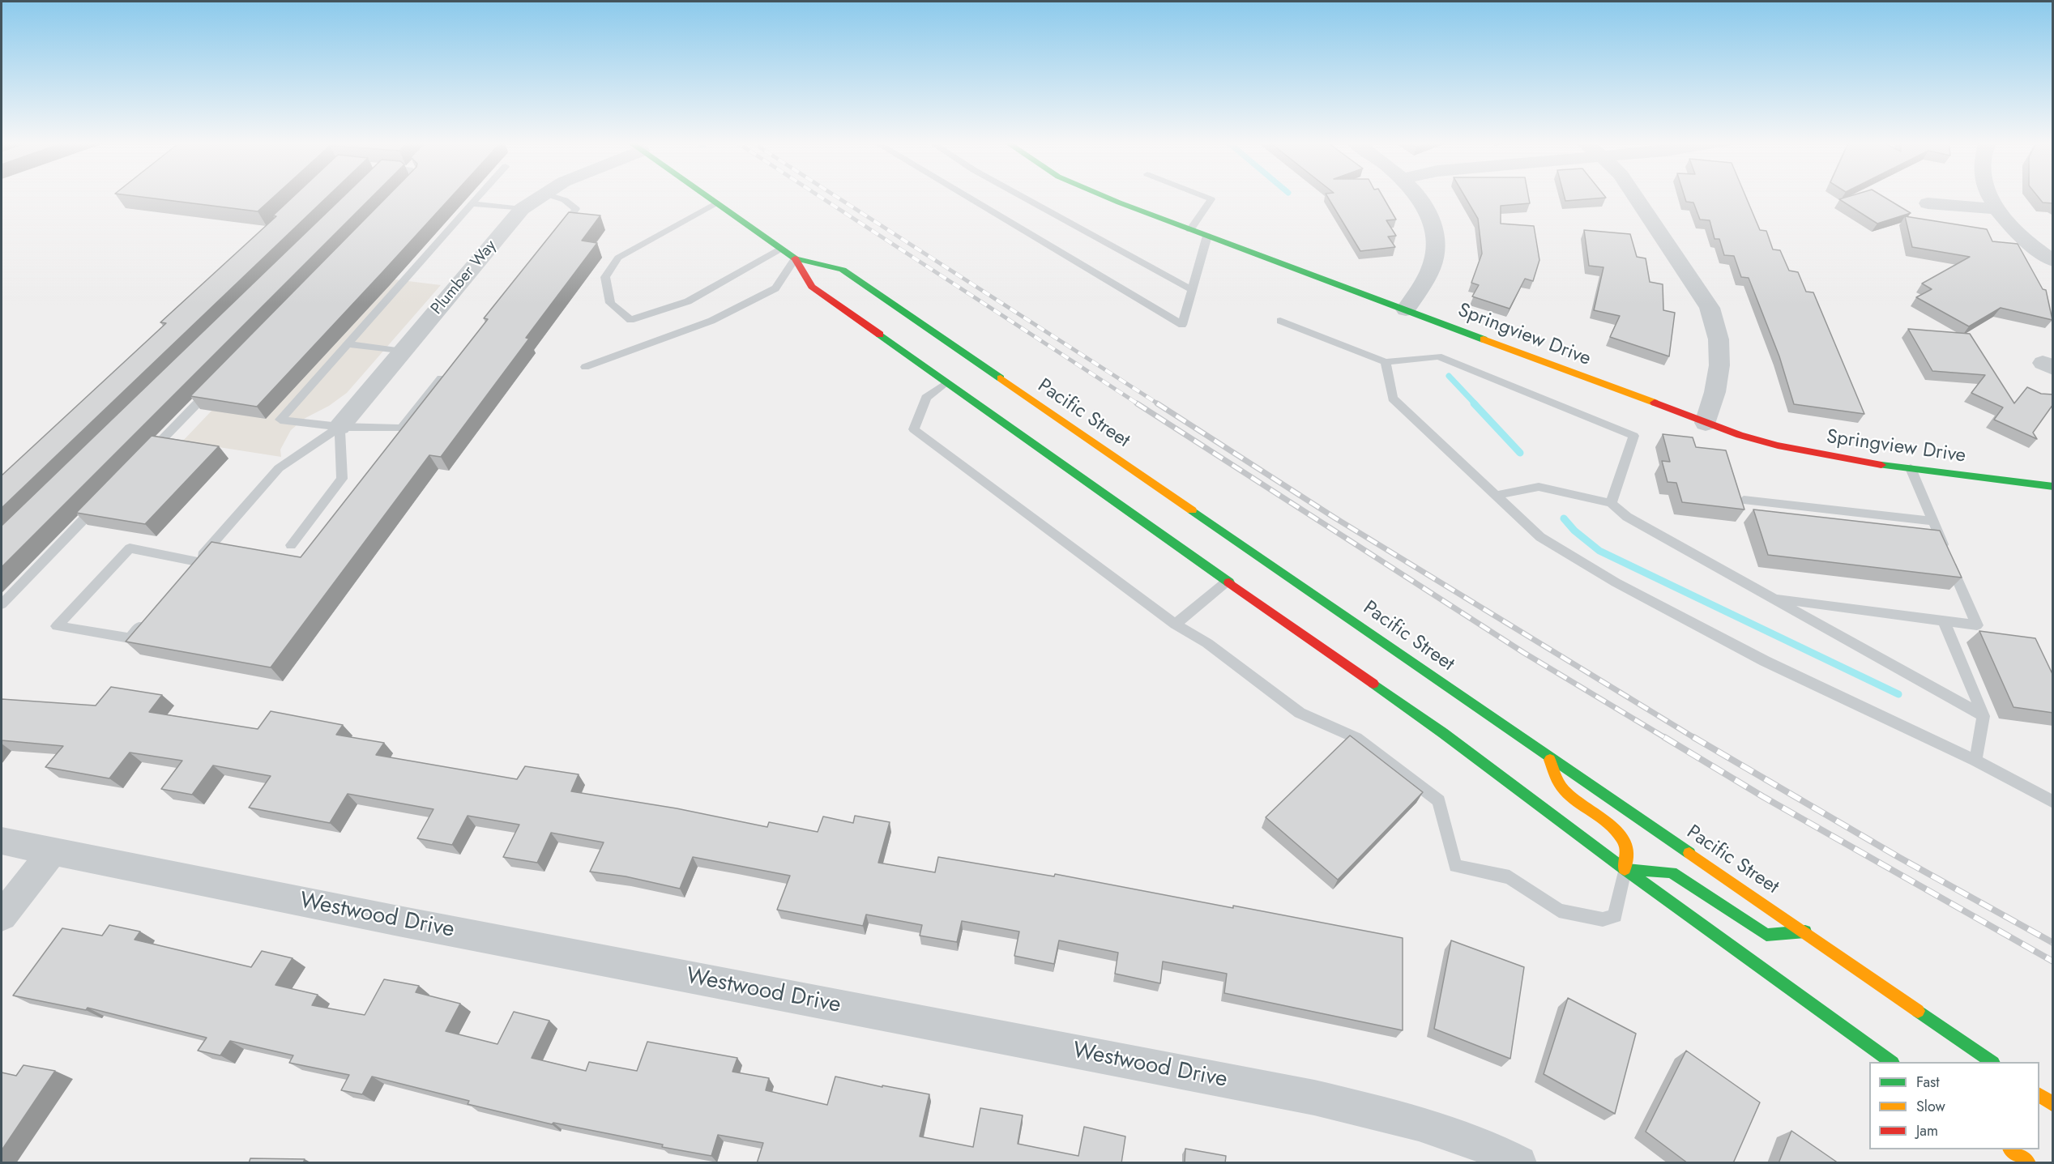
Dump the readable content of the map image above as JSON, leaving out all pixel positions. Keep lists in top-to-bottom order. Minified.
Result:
{"streets":{"main road":["Springview Drive","Pacific Street"],"street":["Plumber Way","Westwood Drive"]},"legend":["Fast","Slow","Jam"]}
